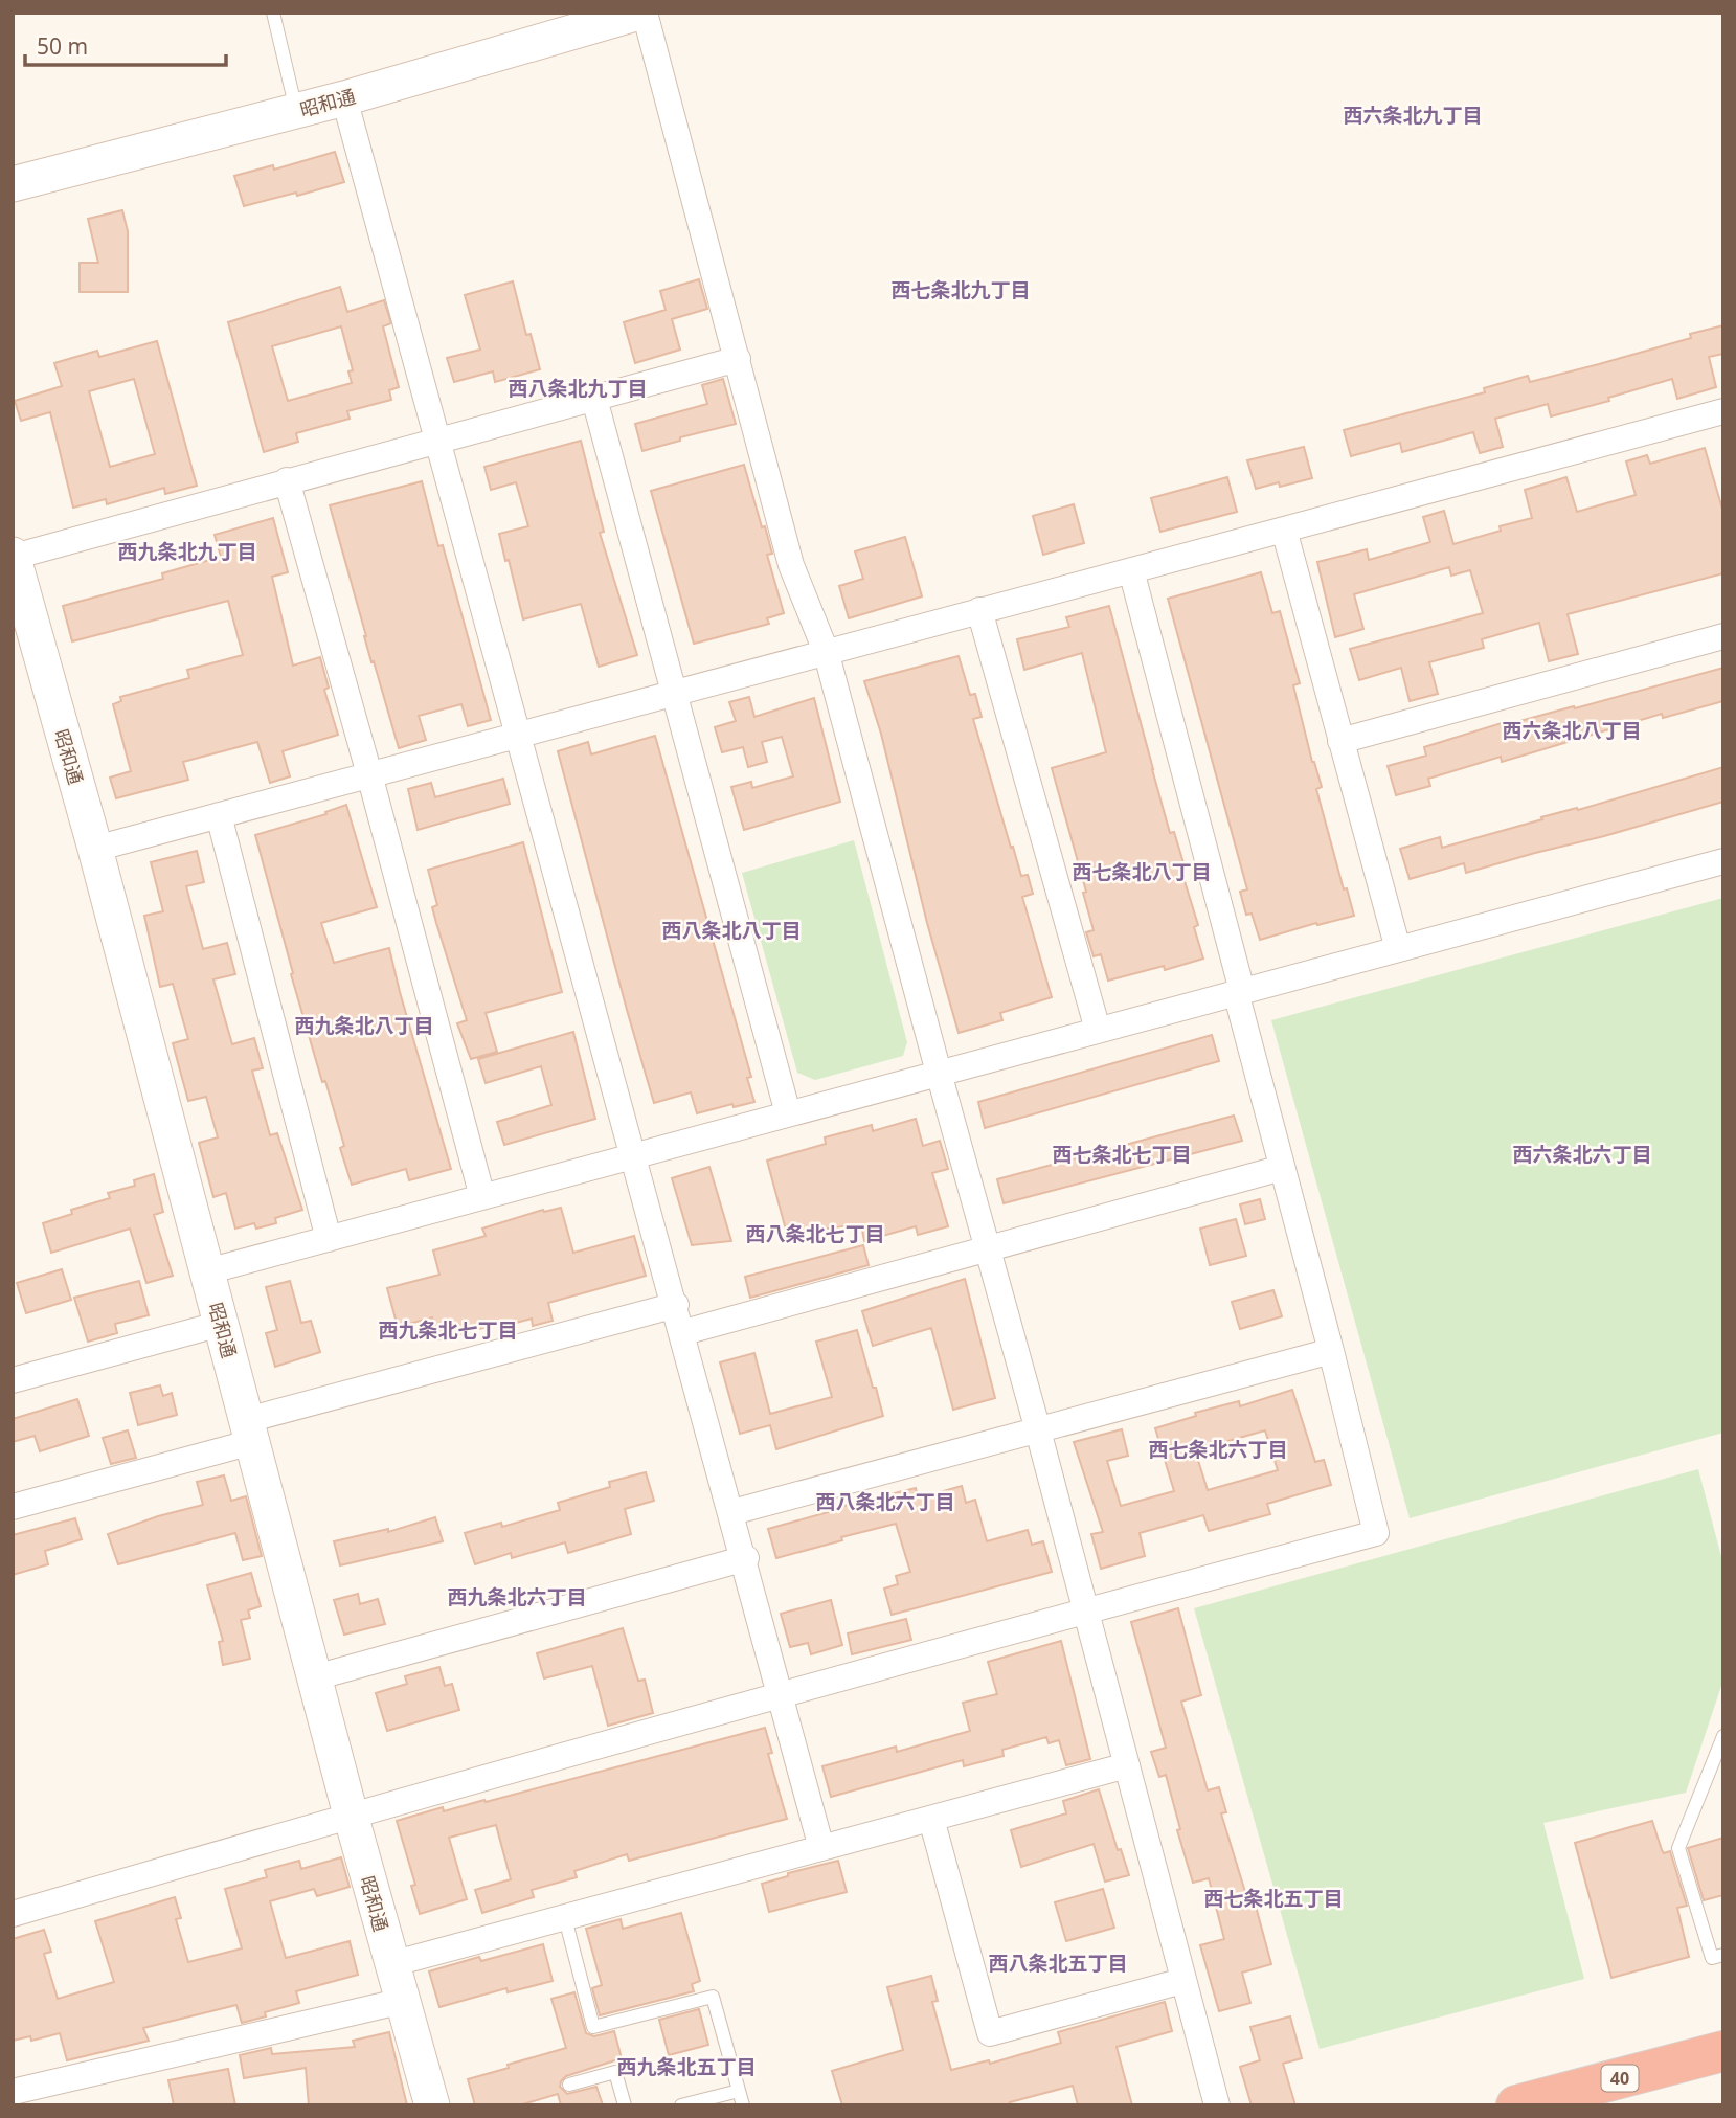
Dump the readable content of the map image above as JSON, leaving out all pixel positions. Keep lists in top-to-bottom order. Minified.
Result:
{"streets":{"highway":["40"],"street":["昭和通"]},"districts":["西六条北九丁目","西七条北九丁目","西八条北九丁目","西九条北九丁目","西六条北八丁目","西七条北八丁目","西八条北八丁目","西九条北八丁目","西七条北七丁目","西六条北六丁目","西八条北七丁目","西九条北七丁目","西七条北六丁目","西八条北六丁目","西九条北六丁目","西七条北五丁目","西八条北五丁目","西九条北五丁目"],"scale_bar":"50 m"}
